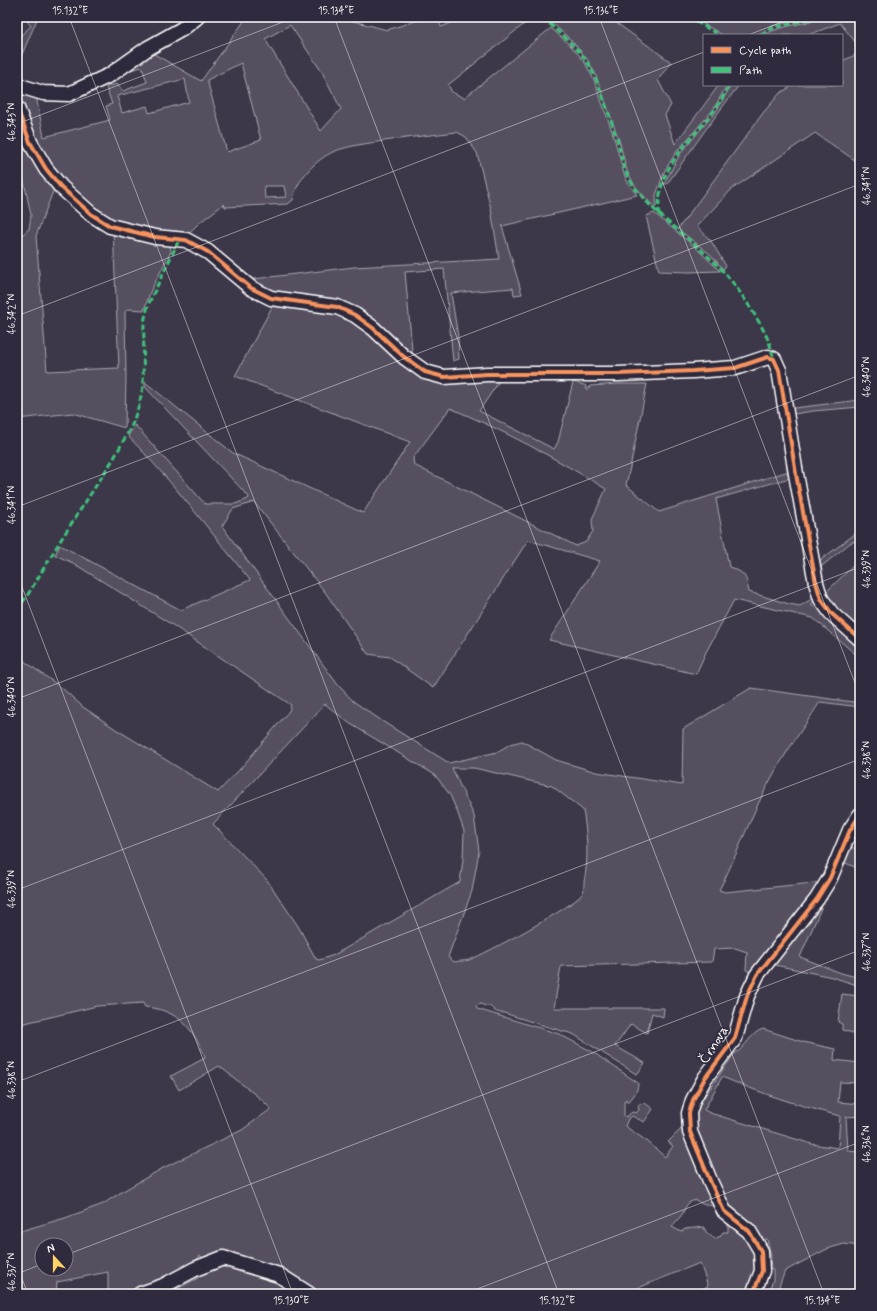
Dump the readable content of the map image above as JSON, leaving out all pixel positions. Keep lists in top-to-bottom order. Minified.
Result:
{"streets":{"street":["Črnova"]},"legend":["Cycle path","Path"],"north":"top","coordinates":["15.132°E","15.134°E","15.136°E","46.343°N","46.341°N","46.342°N","46.340°N","46.339°N","46.338°N","46.337°N","46.336°N","15.130°E"]}
